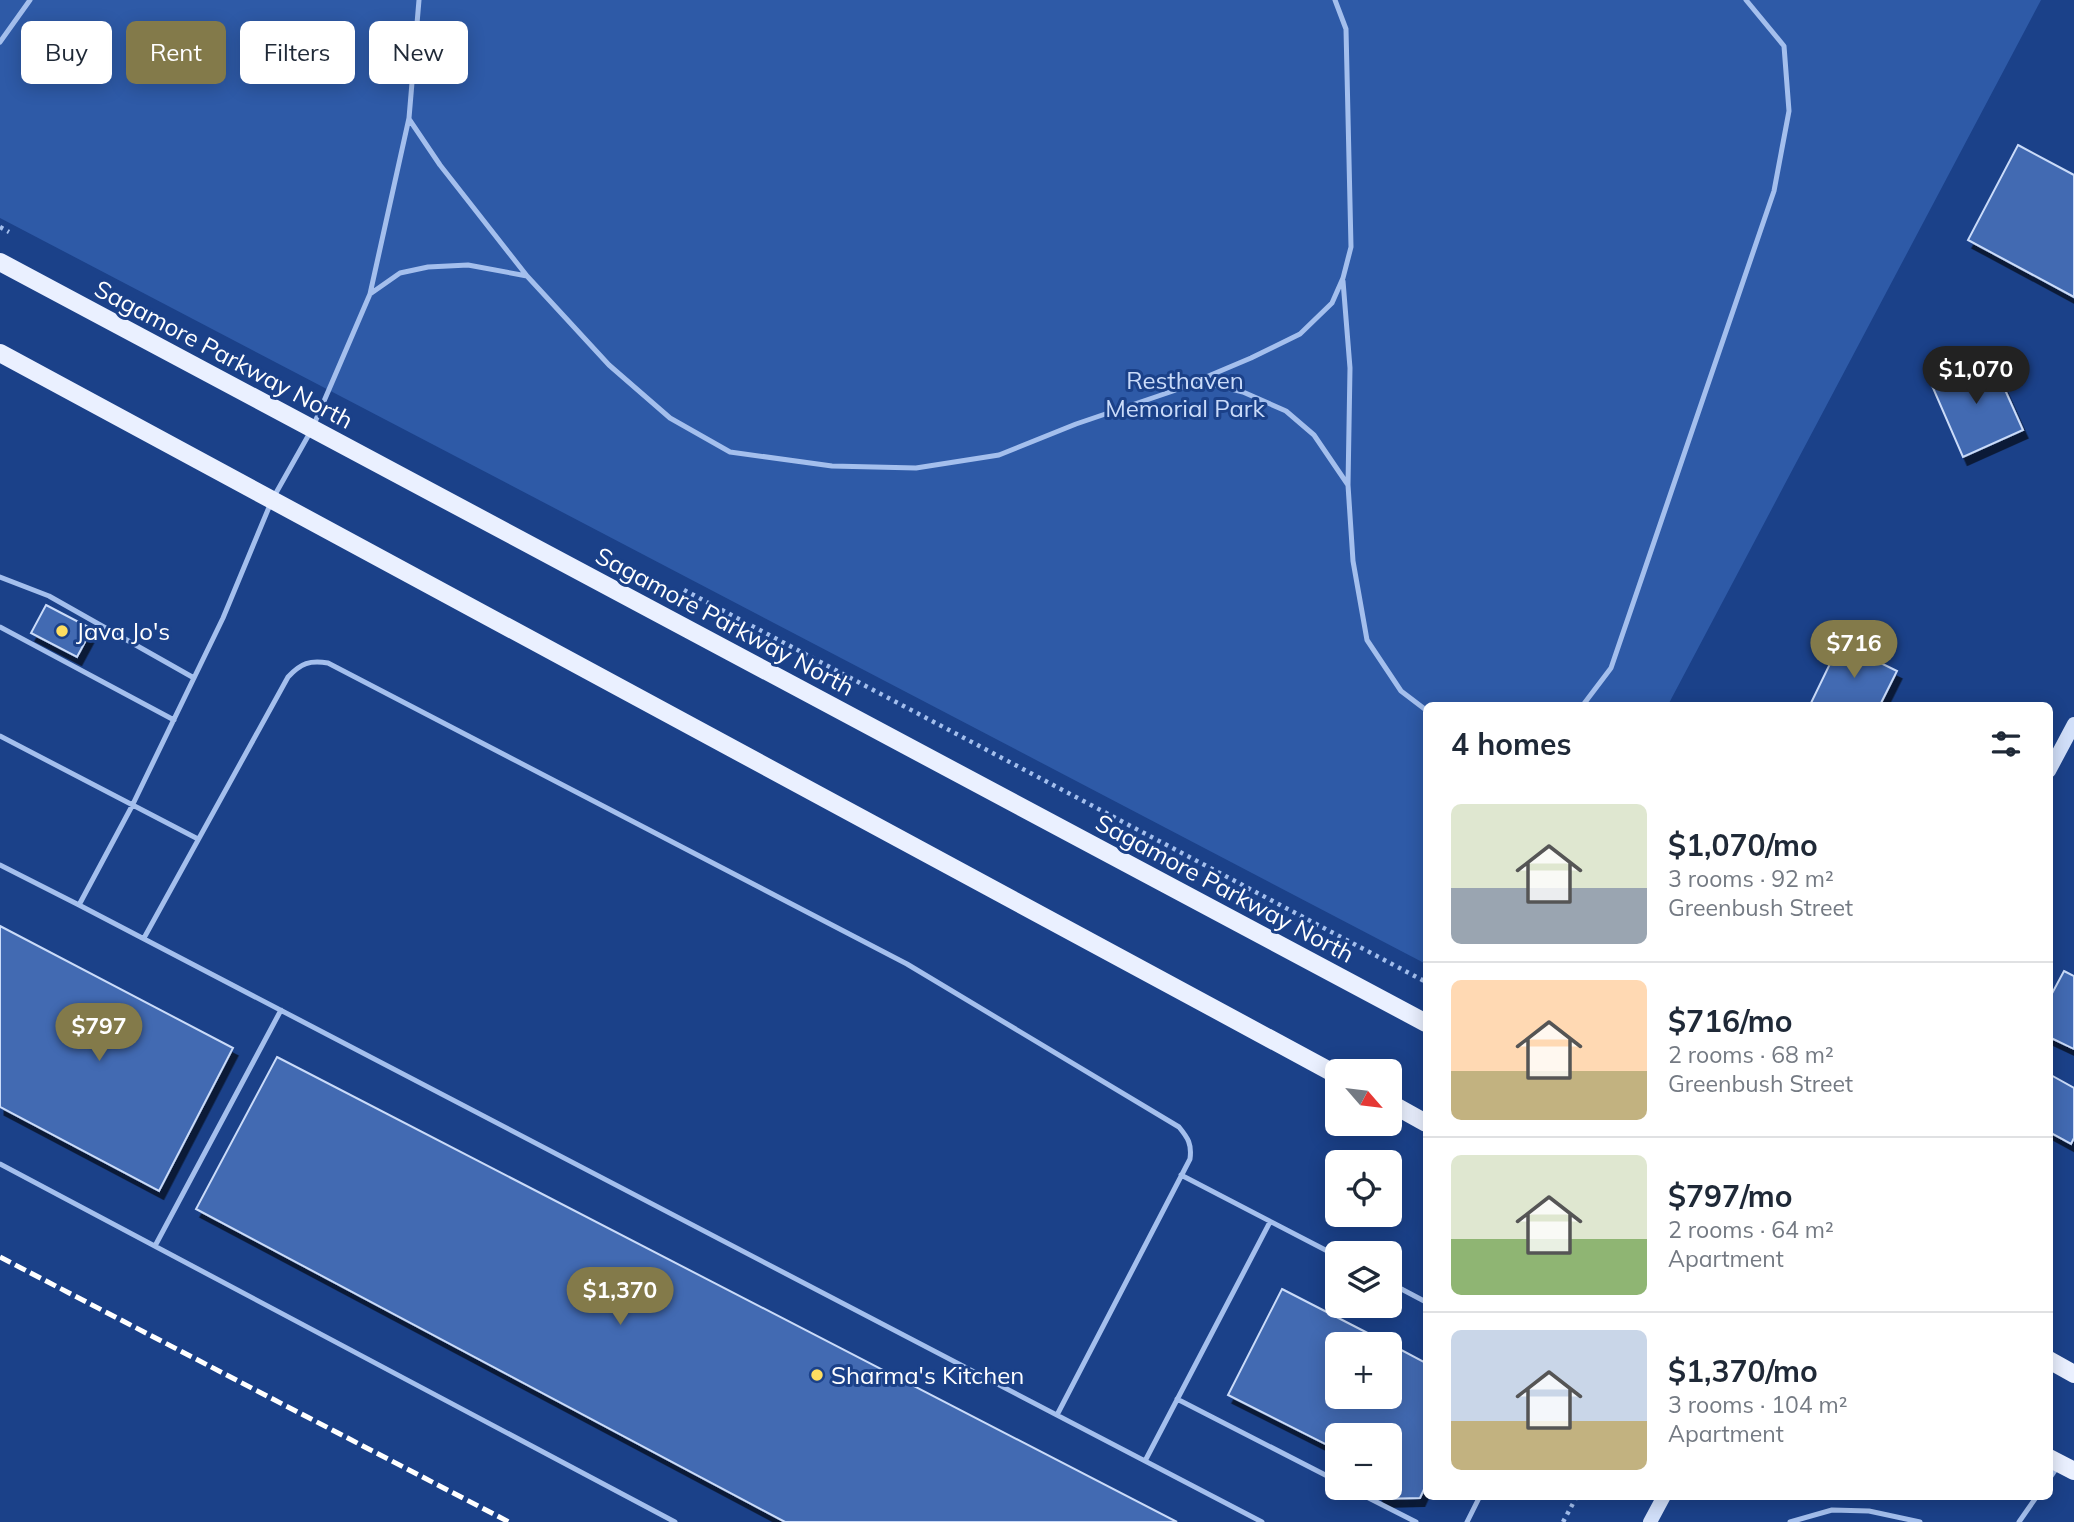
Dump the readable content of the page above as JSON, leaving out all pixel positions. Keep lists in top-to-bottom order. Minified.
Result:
{"streets":{"main road":["Sagamore Parkway North"]},"parks":["Resthaven Memorial Park"],"places":["Java Jo's","Sharma's Kitchen"],"north":"bottom right","page":{"chip":["Buy","Rent","Filters","New"],"price":["$1,070","$716","$797","$1,370"],"heading":"4 homes","list":[{"name":"$1,070/mo","note":"3 rooms · 92 m² · Greenbush Street"},{"name":"$716/mo","note":"2 rooms · 68 m² · Greenbush Street"},{"name":"$797/mo","note":"2 rooms · 64 m² · Apartment"},{"name":"$1,370/mo","note":"3 rooms · 104 m² · Apartment"}],"map_buttons":["+","−"]}}
